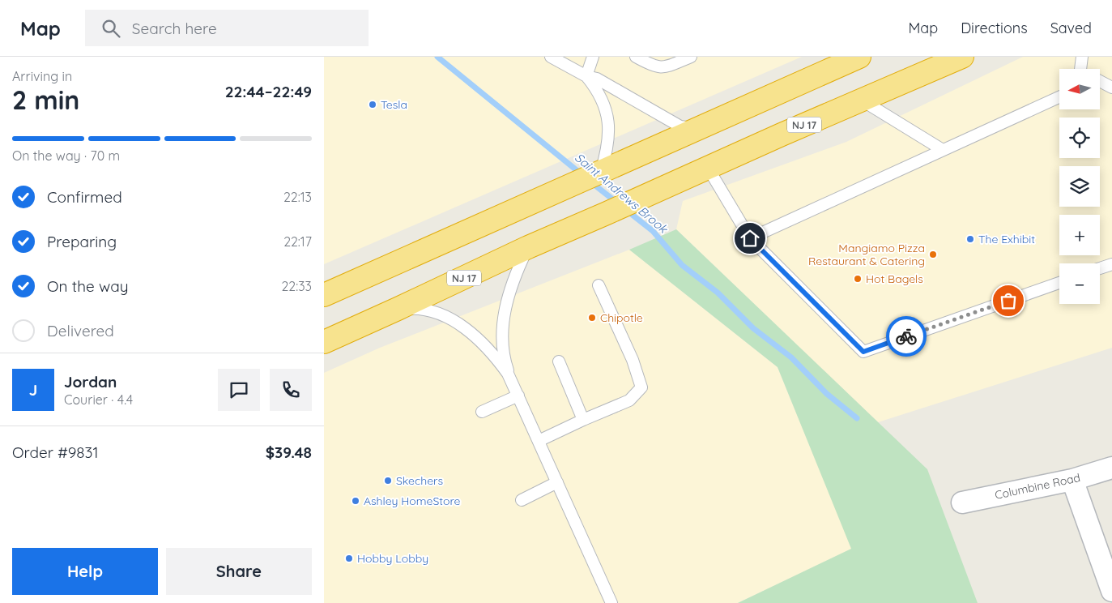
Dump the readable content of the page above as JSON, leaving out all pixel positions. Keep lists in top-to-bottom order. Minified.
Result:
{"streets":{"highway":["NJ 17"],"street":["Columbine Road"]},"water":["Saint Andrews Brook"],"places":["Tesla","The Exhibit","Mangiamo Pizza Restaurant & Catering","Hot Bagels","Chipotle","Skechers","Ashley HomeStore","Hobby Lobby"],"north":"left","page":{"header":"Map","search":"Search here","nav":["Map","Directions","Saved"],"heading":["2 min","Arriving in","22:44–22:49"],"panel":["Jordan","Courier · 4.4","Order #9831","$39.48"],"map_buttons":["+","−"],"bar":"On the way · 70 m","list":[["Confirmed","22:13"],["Preparing","22:17"],["On the way","22:33"],"Delivered"],"round":"J","buttons":["Help","Share"]}}
